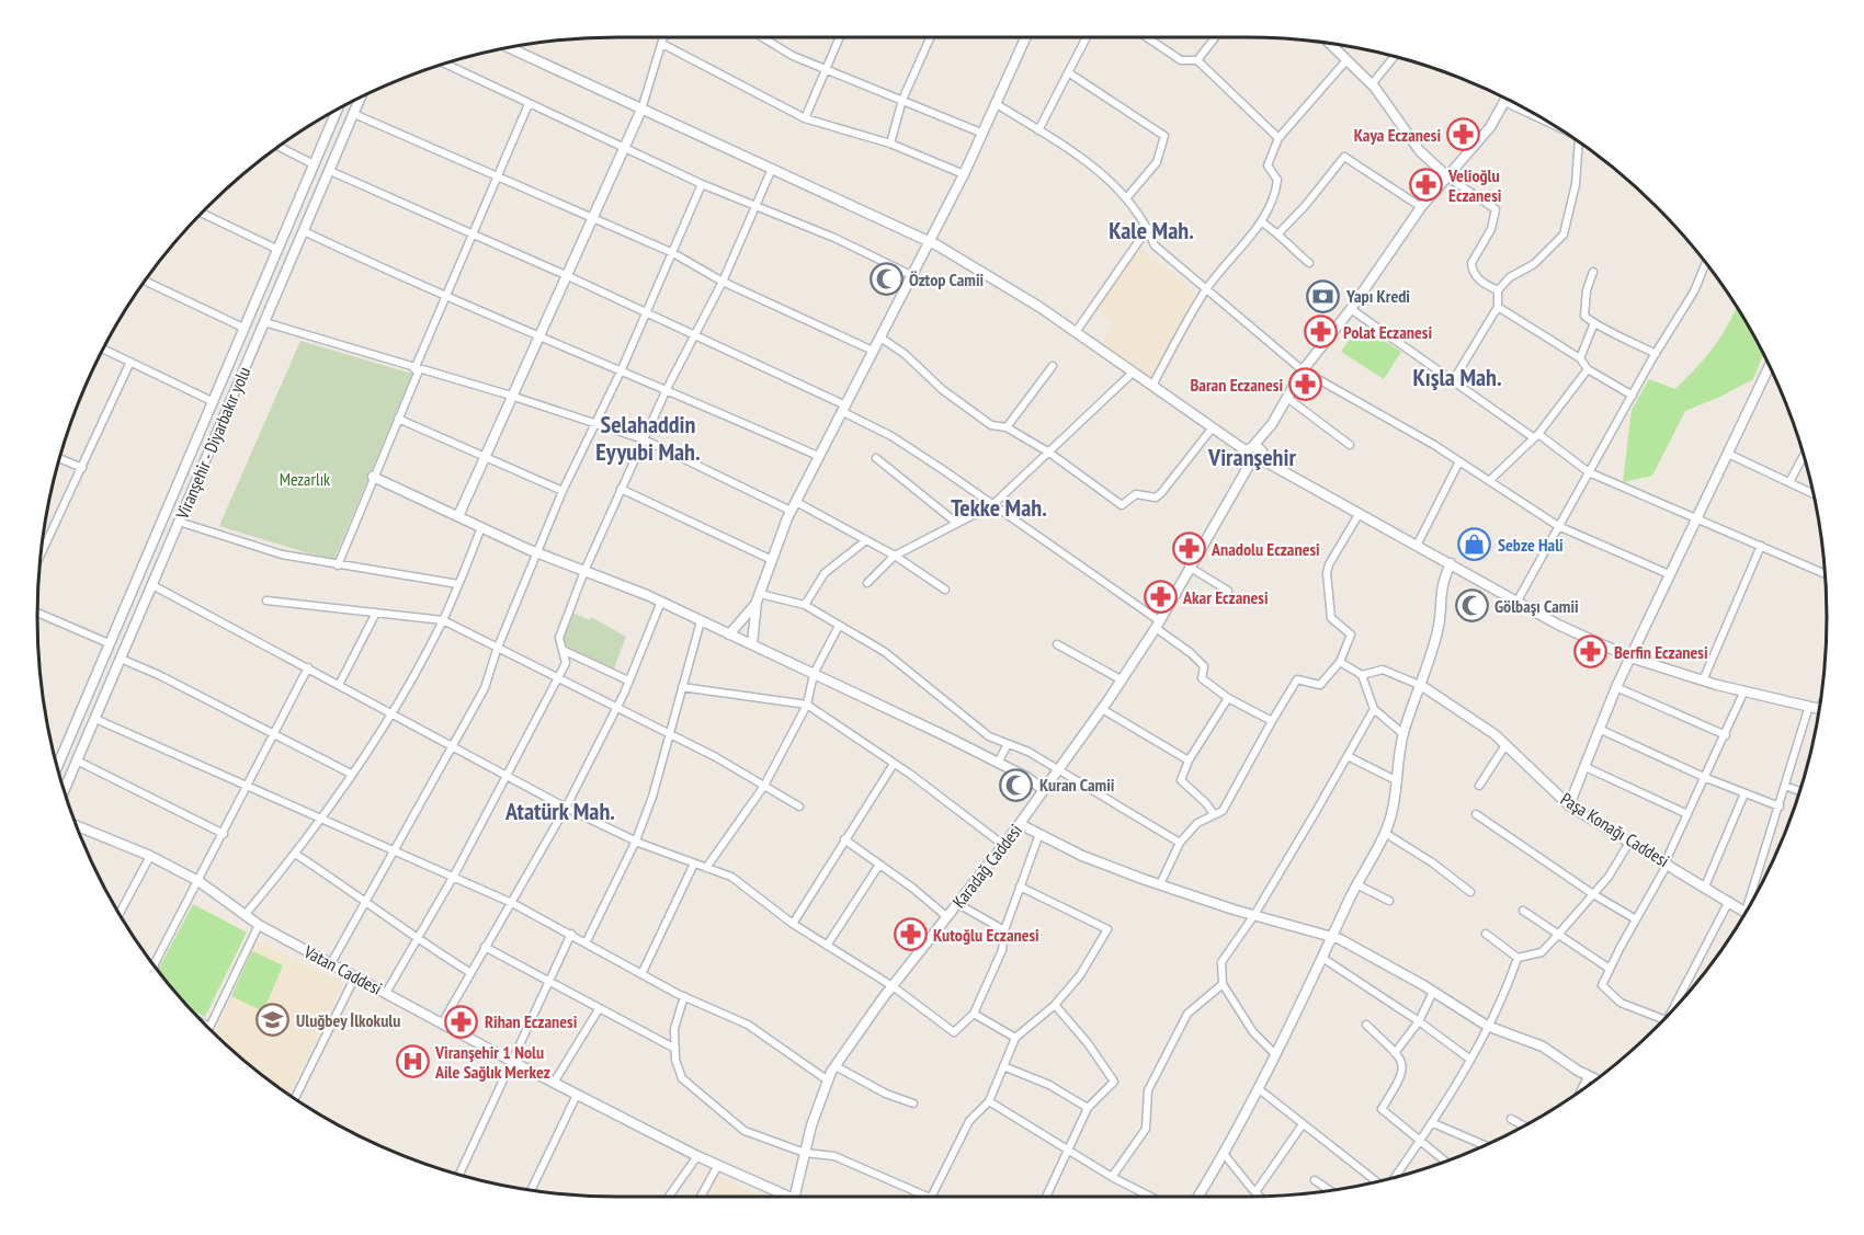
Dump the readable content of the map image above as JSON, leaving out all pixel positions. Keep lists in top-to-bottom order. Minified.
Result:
{"streets":{"street":["Viranşehir - Diyarbakır yolu","Paşa Konağı Caddesi","Karadağ Caddesi","Vatan Caddesi"]},"districts":["Kale Mah.","Kışla Mah.","Selahaddin Eyyubi Mah.","Viranşehir","Tekke Mah.","Atatürk Mah."],"parks":["Mezarlık"],"places":{"pharmacy":["Kaya Eczanesi","Velioğlu Eczanesi","Polat Eczanesi","Baran Eczanesi","Anadolu Eczanesi","Akar Eczanesi","Berfin Eczanesi","Kutoğlu Eczanesi","Rihan Eczanesi"],"mosque":["Öztop Camii","Gölbaşı Camii","Kuran Camii"],"bank":["Yapı Kredi"],"shop":["Sebze Hali"],"school or university":["Uluğbey İlkokulu"],"hospital":["Viranşehir 1 Nolu Aile Sağlık Merkez"]}}
